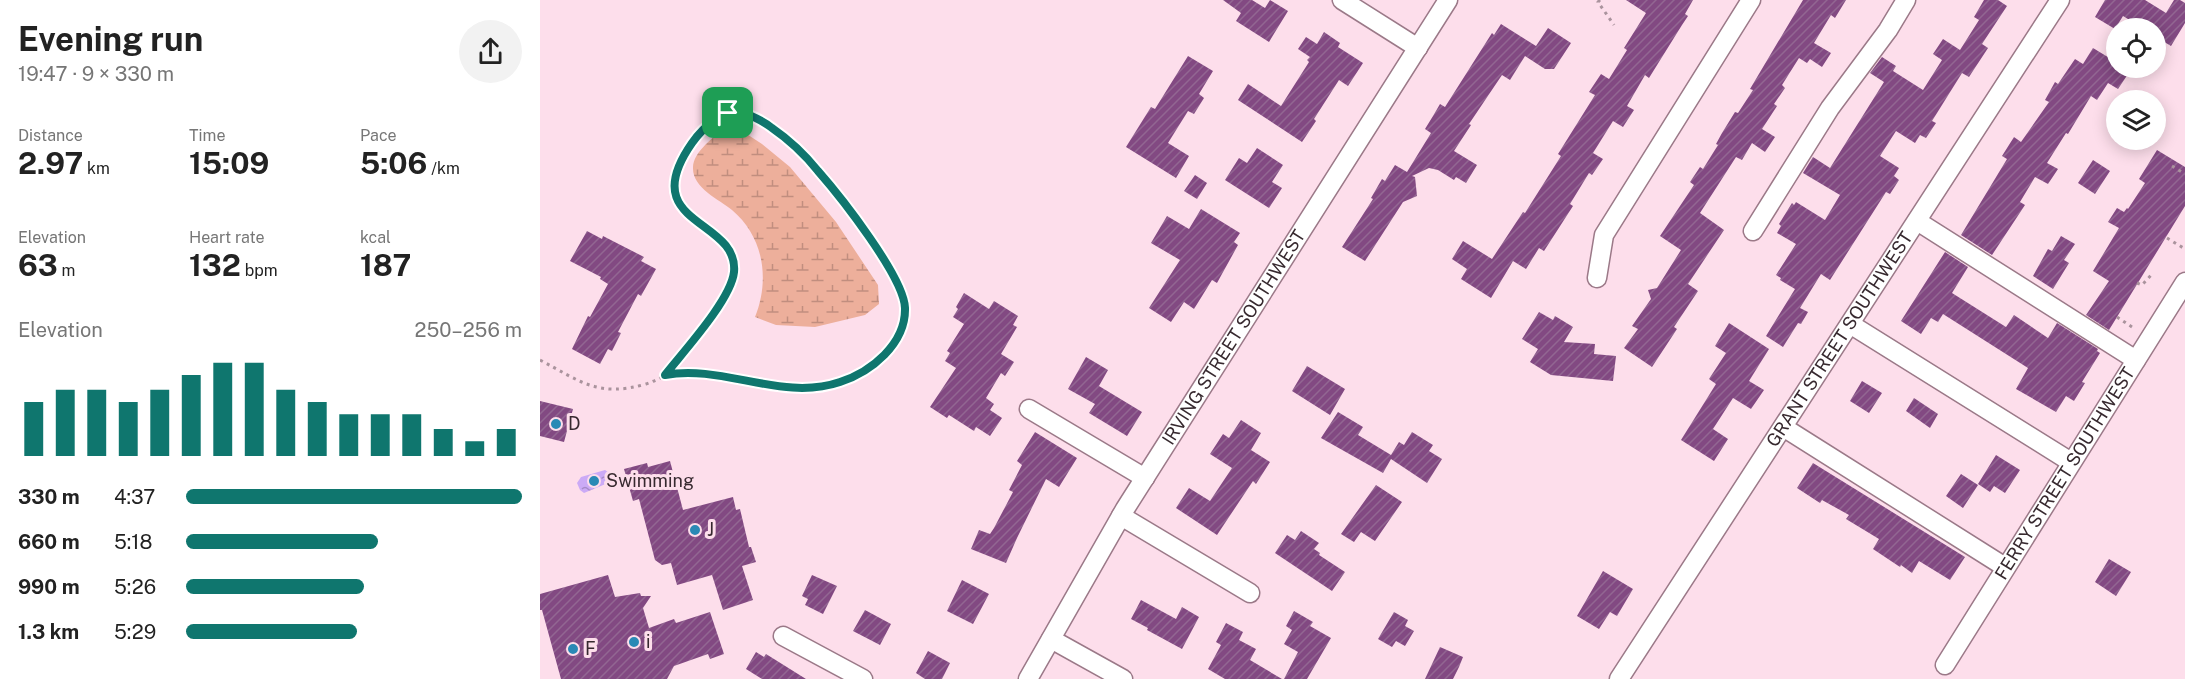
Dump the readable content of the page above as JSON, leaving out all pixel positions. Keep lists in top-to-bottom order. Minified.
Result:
{"streets":{"street":["IRVING STREET SOUTHWEST","GRANT STREET SOUTHWEST","FERRY STREET SOUTHWEST"]},"places":["D","Swimming","J","i","F"],"page":{"heading":["Evening run","19:47 · 9 × 330 m"],"stats":[["Distance","2.97 km"],["Time","15:09"],["Pace","5:06 /km"],["Elevation","63 m"],["Heart rate","132 bpm"],["kcal","187"]],"chart":["Elevation","250–256 m"],"list":[{"name":"330 m","note":"4:37"},{"name":"660 m","note":"5:18"},{"name":"990 m","note":"5:26"},{"name":"1.3 km","note":"5:29"}]}}
